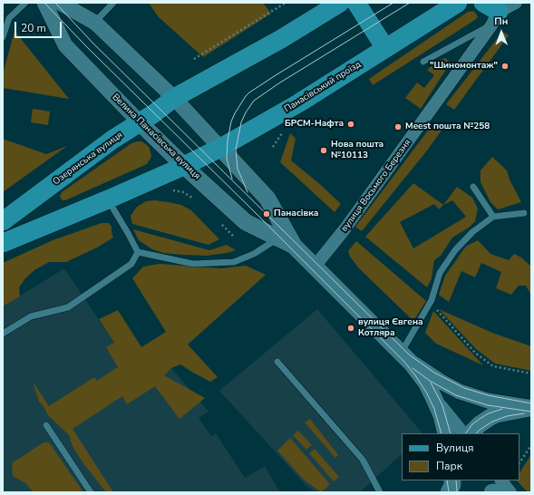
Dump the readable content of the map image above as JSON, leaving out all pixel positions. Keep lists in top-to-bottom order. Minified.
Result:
{"streets":{"main road":["Панасівський проїзд","Велика Панасівська вулиця","Озерянська вулиця"],"street":["вулиця Восьмого Березня"]},"crossings":[["Панасівський проїзд","Велика Панасівська вулиця"],["Велика Панасівська вулиця","Озерянська вулиця"],["Велика Панасівська вулиця","вулиця Восьмого Березня"]],"places":["\"Шиномонтаж\"","БРСМ-Нафта","Meest пошта №258","Нова пошта №10113","Панасівка","вулиця Євгена Котляра"],"legend":["Вулиця","Парк"],"scale_bar":"20 m","north":"top"}
